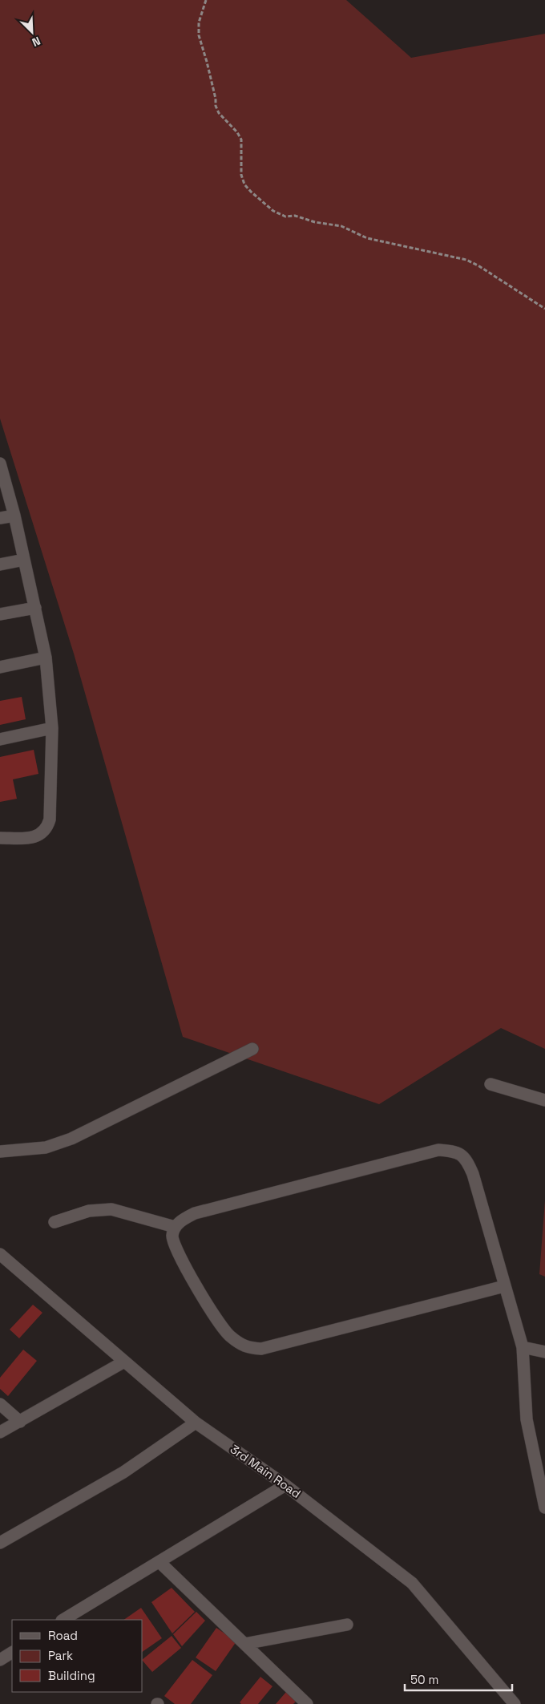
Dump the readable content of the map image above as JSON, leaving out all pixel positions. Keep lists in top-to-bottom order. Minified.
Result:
{"streets":{"street":["3rd Main Road"]},"legend":["Road","Park","Building"],"scale_bar":"50 m","north":"bottom right"}
